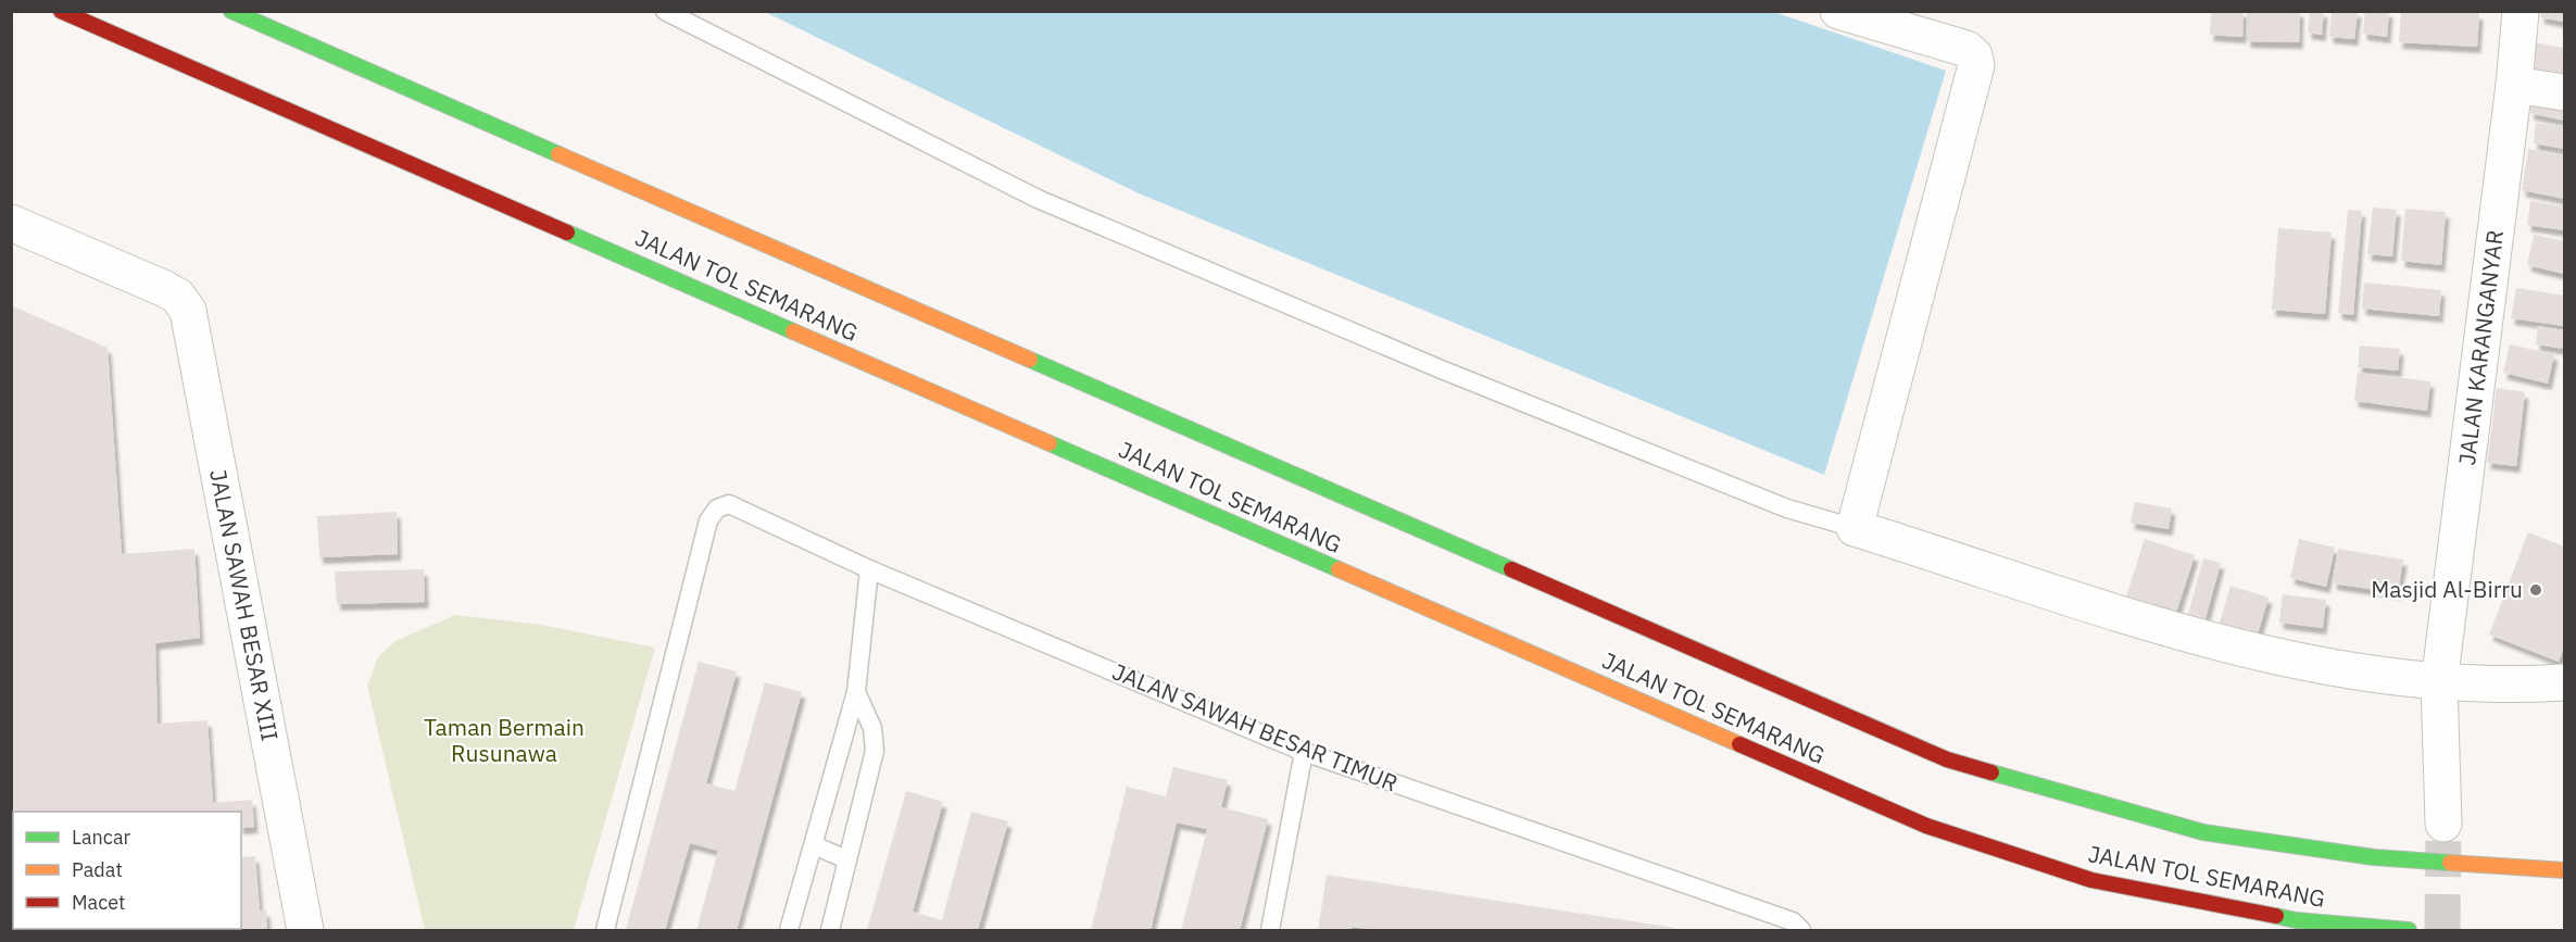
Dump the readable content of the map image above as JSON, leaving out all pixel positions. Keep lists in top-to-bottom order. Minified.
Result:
{"streets":{"highway":["JALAN TOL SEMARANG"],"street":["JALAN KARANGANYAR","JALAN SAWAH BESAR XIII"],"lane":["JALAN SAWAH BESAR TIMUR"]},"parks":["Taman Bermain Rusunawa"],"places":["Masjid Al-Birru"],"legend":["Lancar","Padat","Macet"]}
